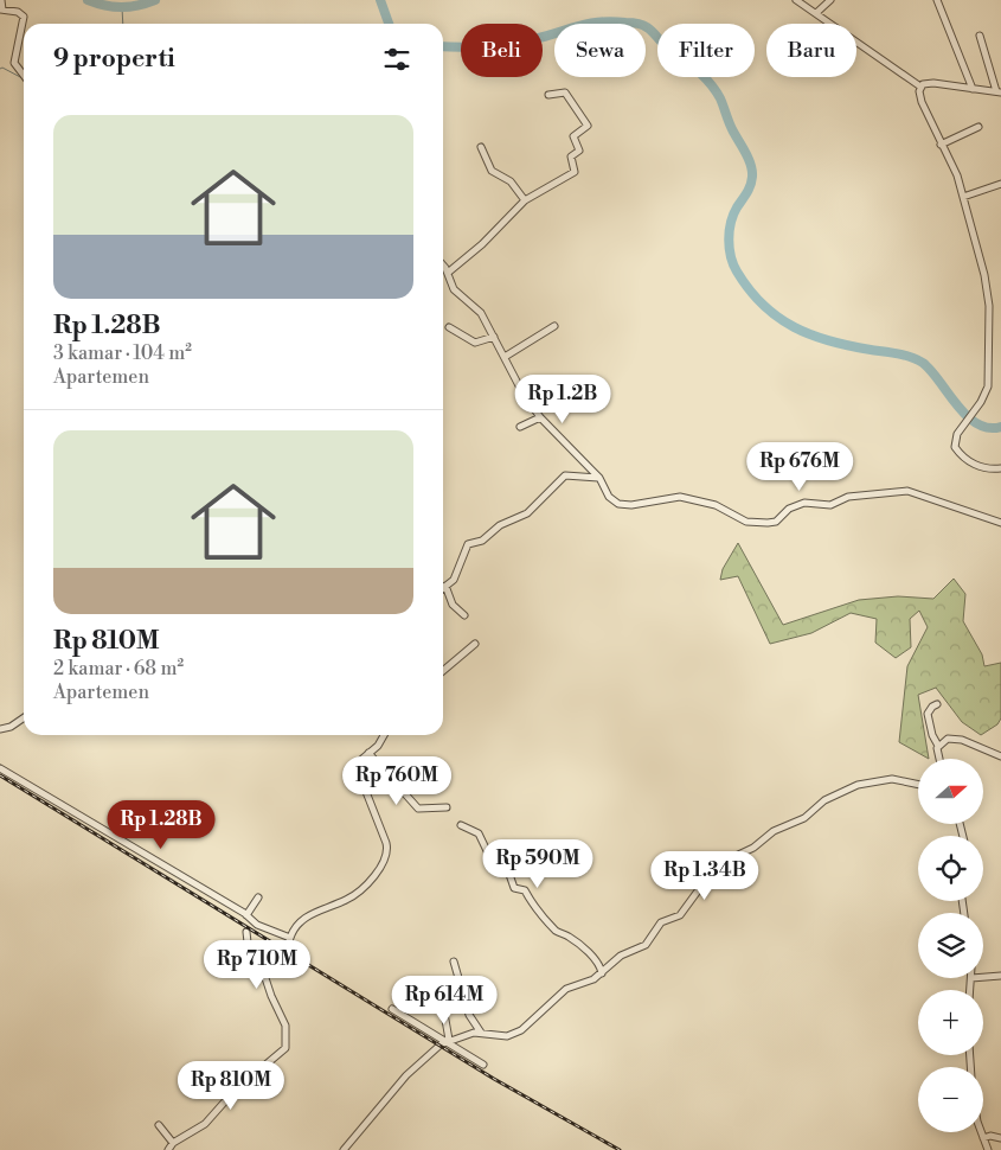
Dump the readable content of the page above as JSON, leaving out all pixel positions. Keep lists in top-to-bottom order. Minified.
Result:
{"north":"right","page":{"chip":["Beli","Sewa","Filter","Baru"],"heading":"9 properti","list":[{"name":"Rp 1.28B","note":"3 kamar · 104 m² · Apartemen"},{"name":"Rp 810M","note":"2 kamar · 68 m² · Apartemen"}],"price":["Rp 1.2B","Rp 676M","Rp 760M","Rp 1.28B","Rp 590M","Rp 1.34B","Rp 710M","Rp 614M","Rp 810M"],"map_buttons":["+","−"]}}
